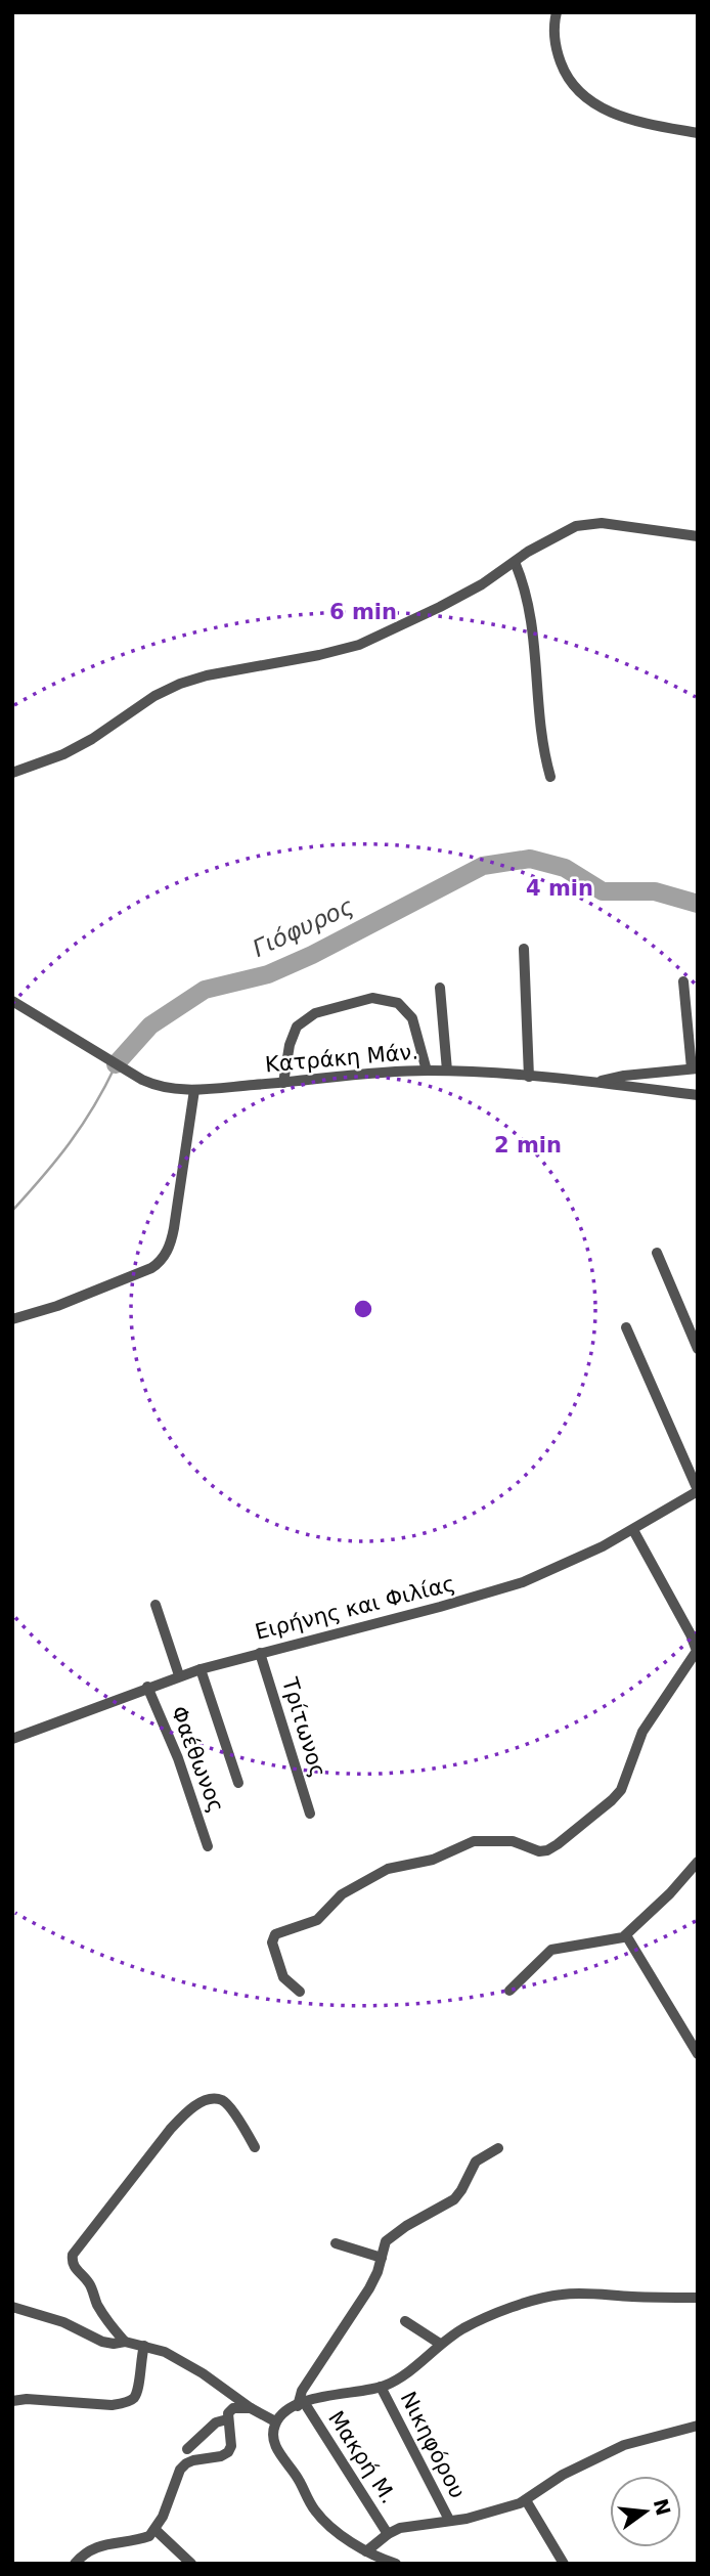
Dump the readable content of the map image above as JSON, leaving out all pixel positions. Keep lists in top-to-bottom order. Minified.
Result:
{"streets":{"street":["Κατράκη Μάν.","Ειρήνης και Φιλίας","Τρίτωνος","Φαέθωνος","Νικηφόρου","Μακρή Μ."]},"crossings":[["Ειρήνης και Φιλίας","Τρίτωνος"],["Ειρήνης και Φιλίας","Φαέθωνος"]],"water":["Γιόφυρος"],"north":"right","rings":["6 min","4 min","2 min"]}
